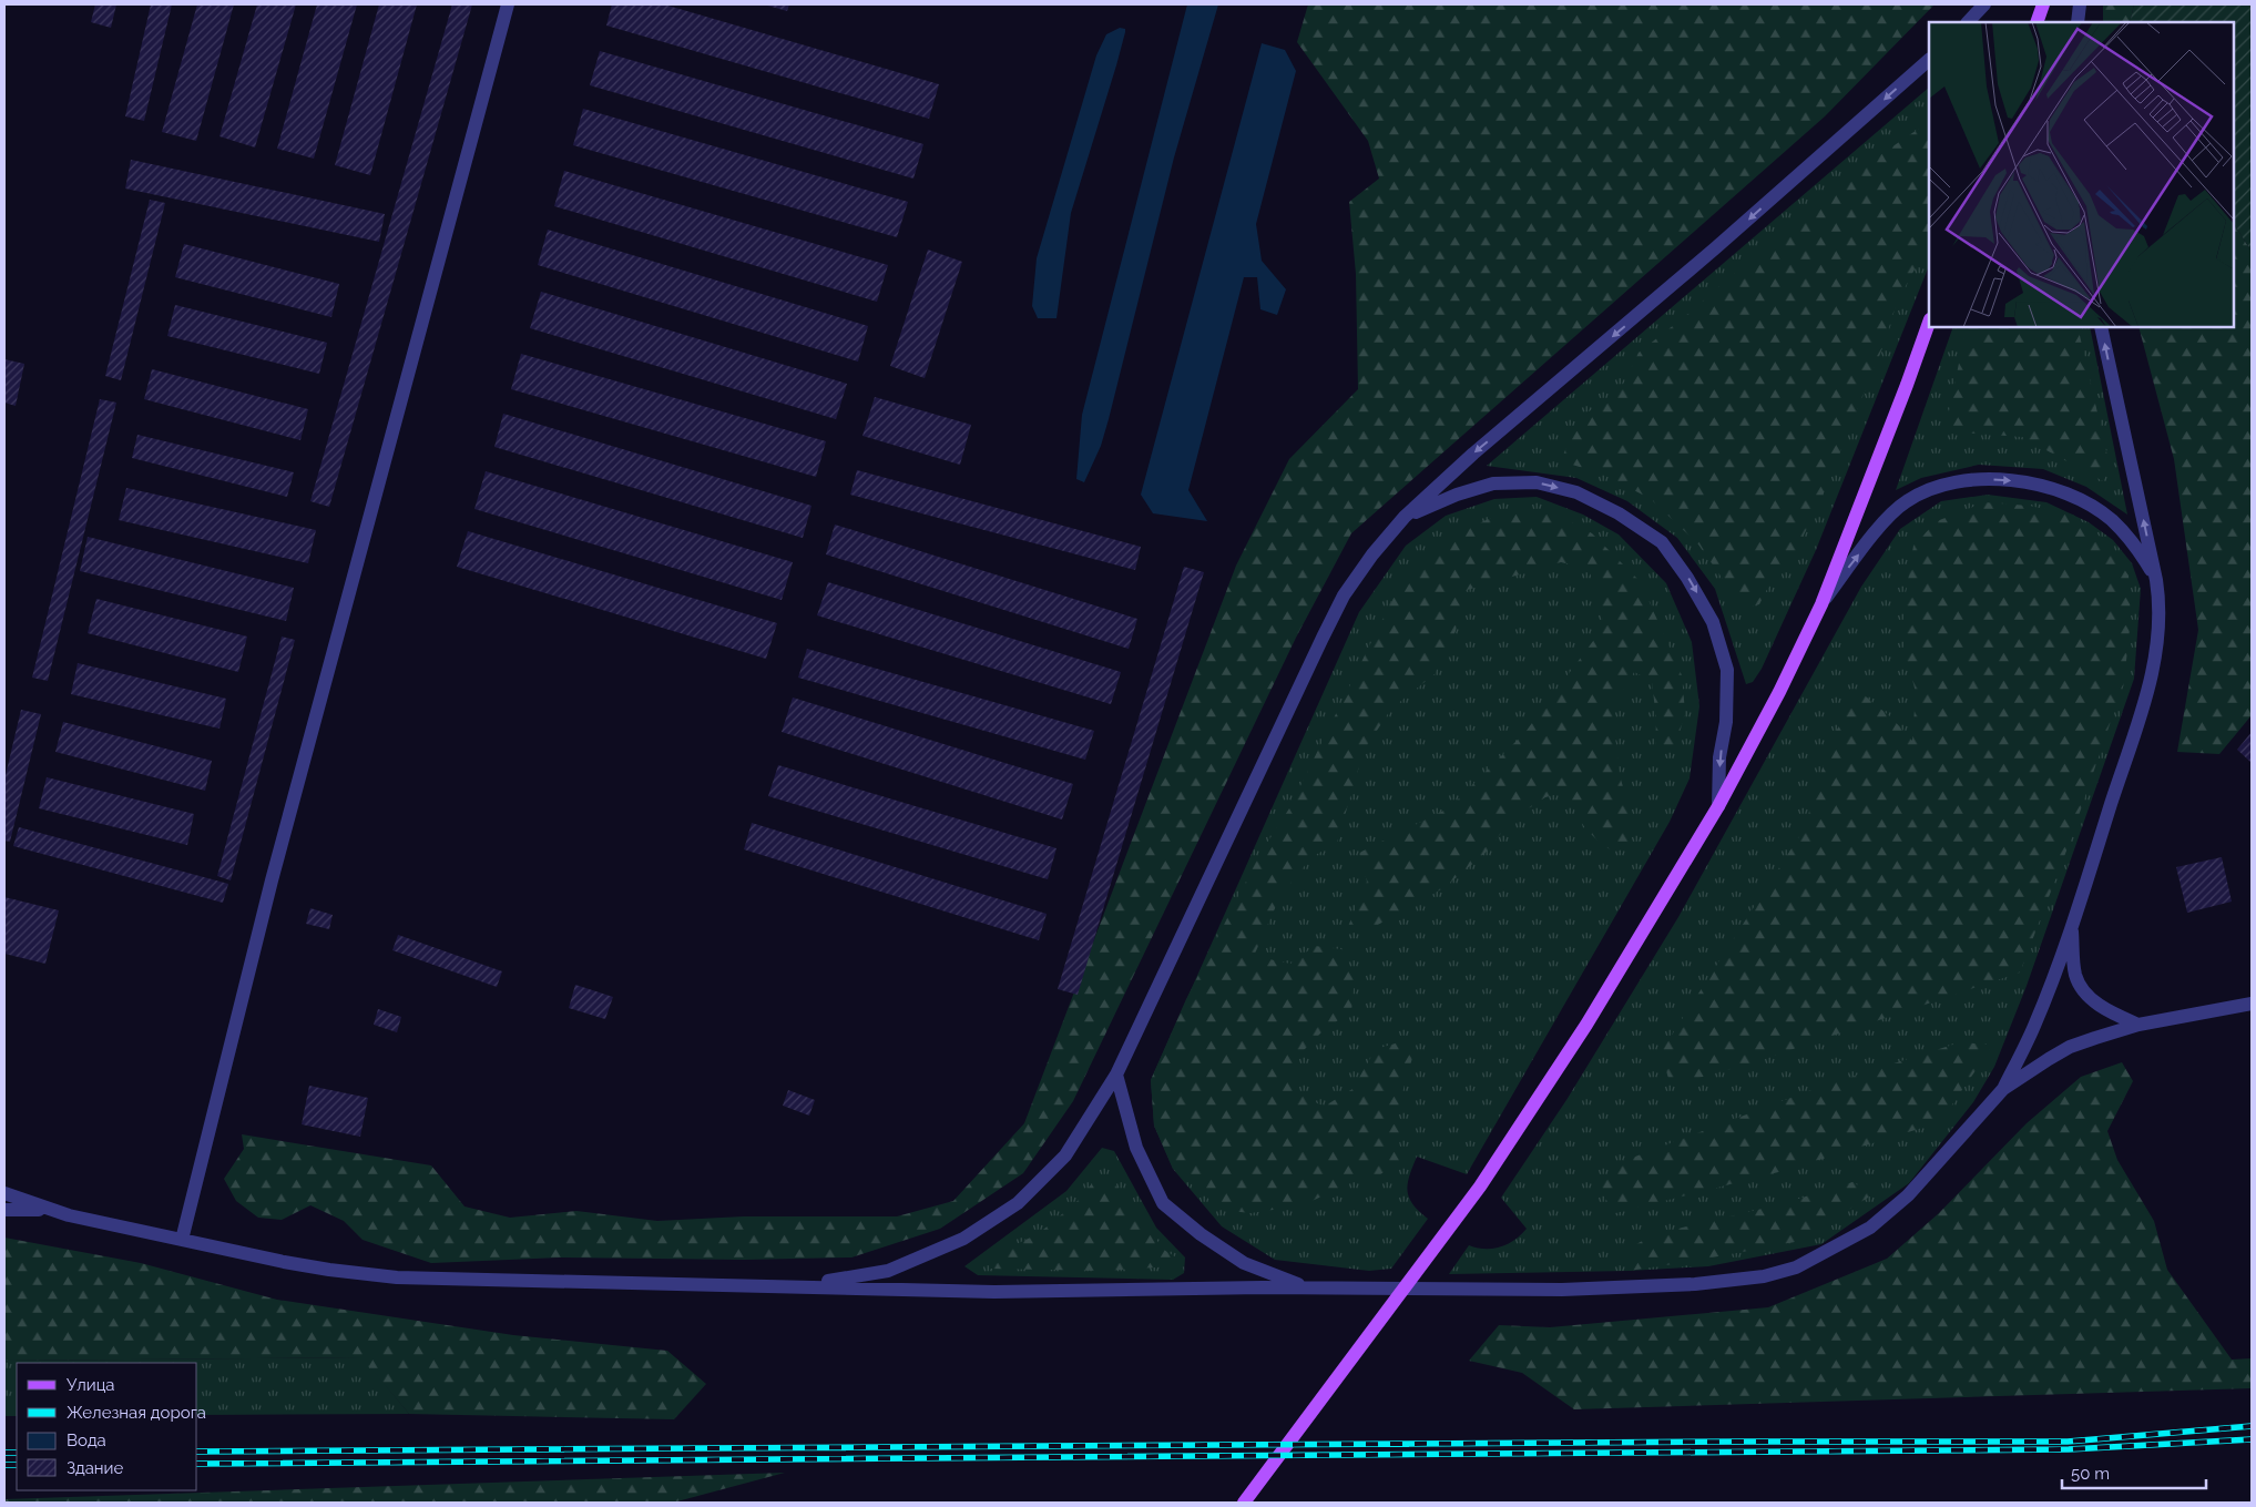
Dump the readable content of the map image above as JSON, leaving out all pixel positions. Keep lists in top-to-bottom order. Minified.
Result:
{"legend":["Улица","Железная дорога","Вода","Здание"],"scale_bar":"50 m"}
